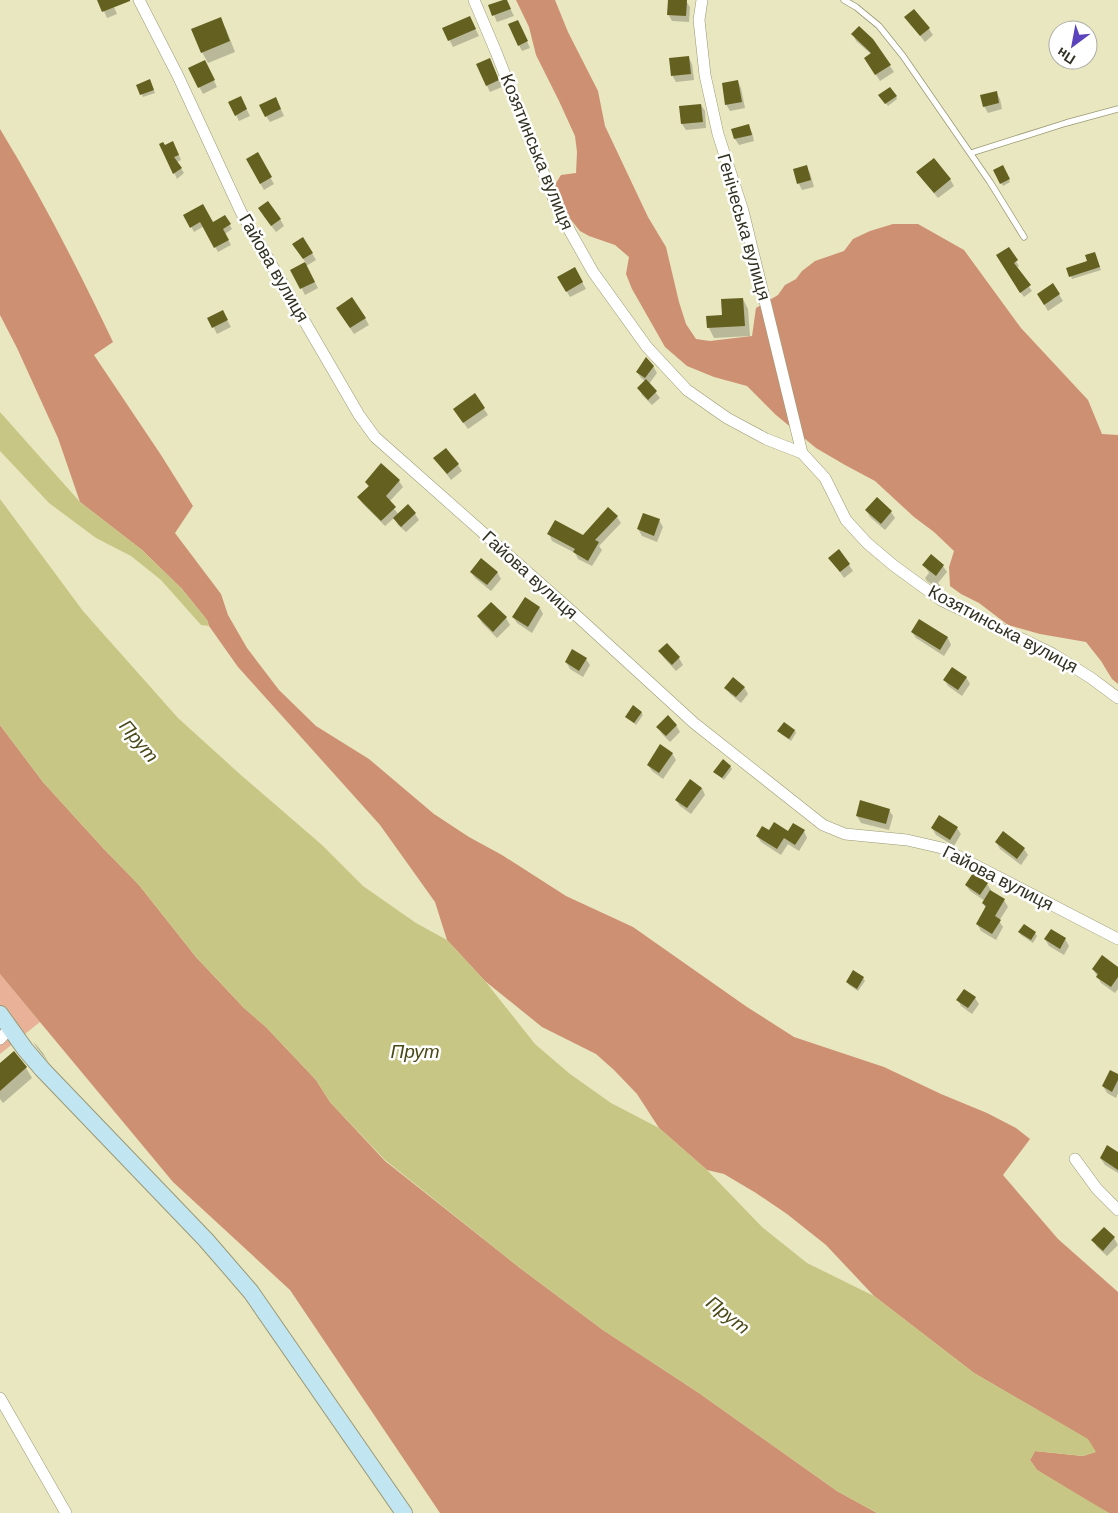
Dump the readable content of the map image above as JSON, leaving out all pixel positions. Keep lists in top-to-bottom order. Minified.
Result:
{"streets":{"street":["Козятинська вулиця","Генічеська вулиця","Гайова вулиця"]},"crossings":[["Козятинська вулиця","Генічеська вулиця"]],"water":["Прут"],"north":"bottom left"}
